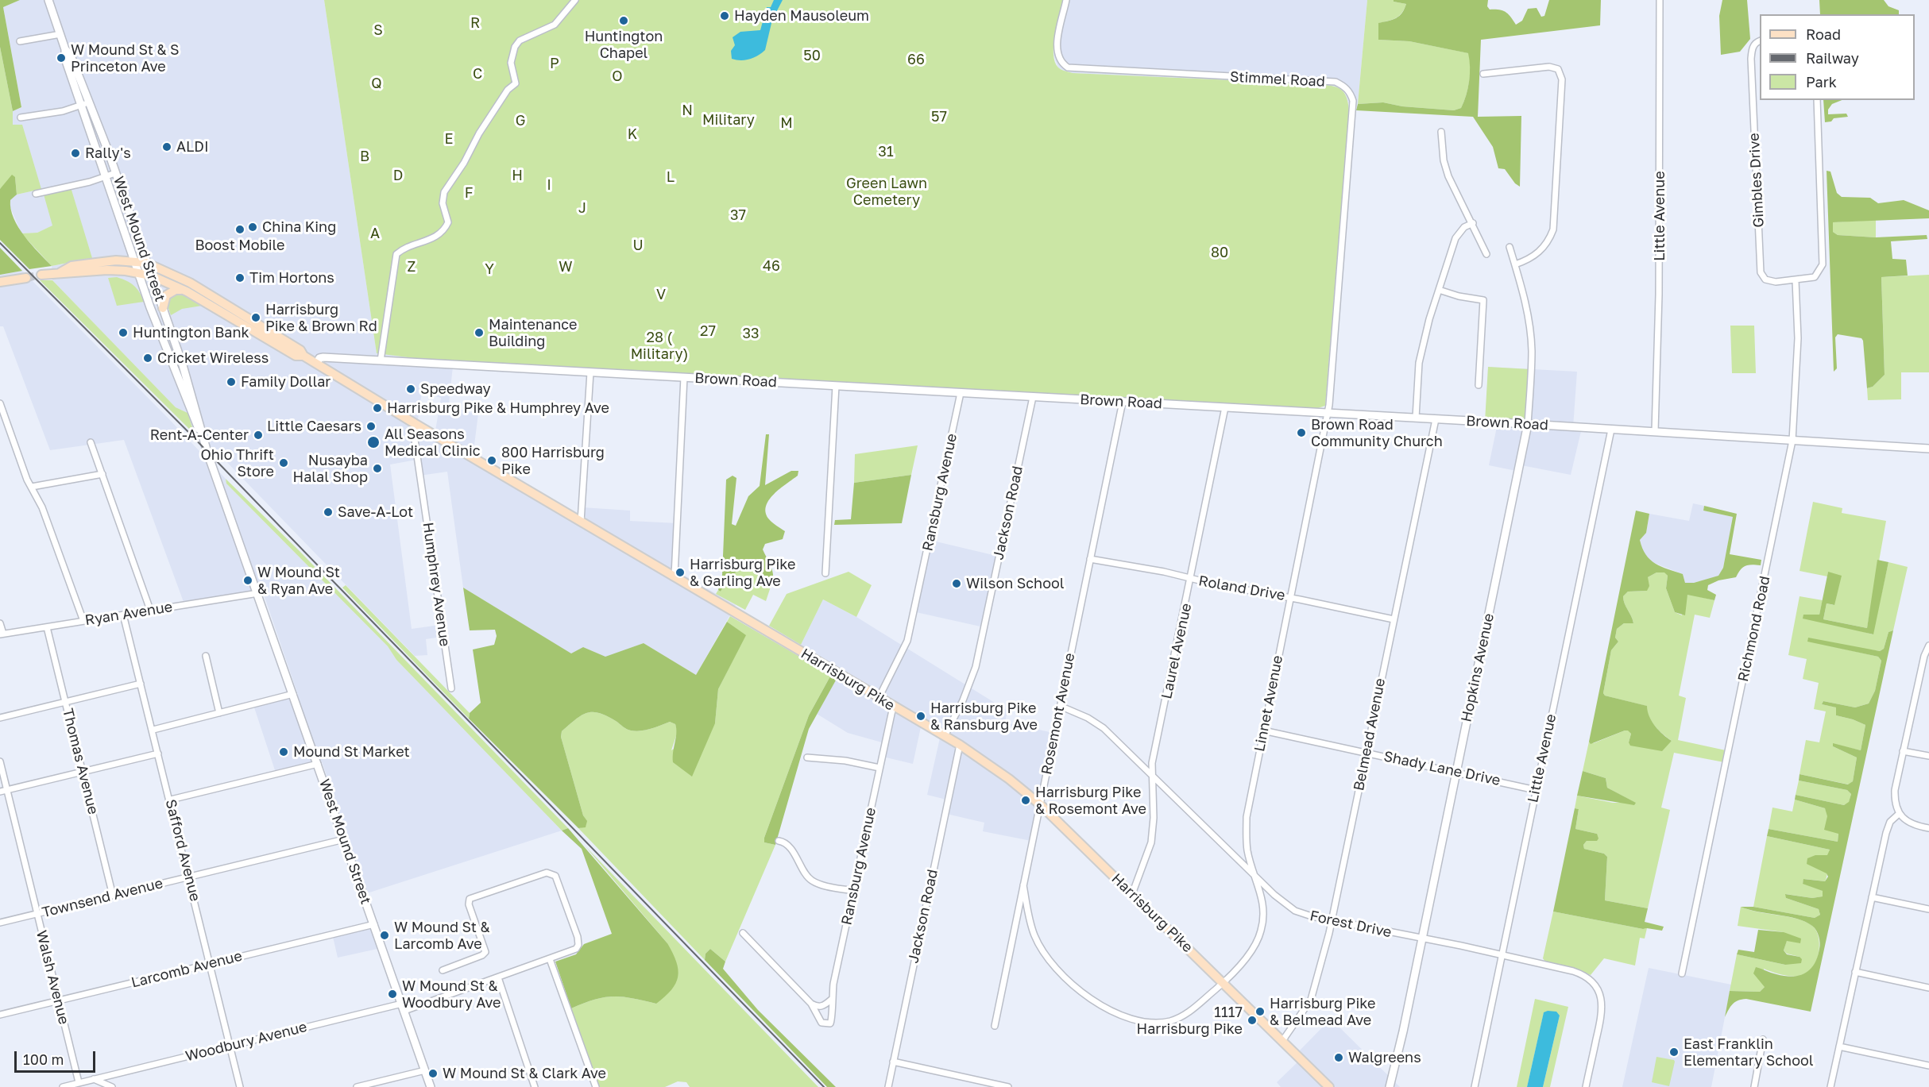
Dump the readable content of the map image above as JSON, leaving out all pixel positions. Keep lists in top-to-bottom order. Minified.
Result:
{"streets":{"main road":["West Mound Street","Brown Road","Hopkins Avenue","Harrisburg Pike"],"street":["Stimmel Road","Gimbles Drive","Little Avenue","Ransburg Avenue","Jackson Road","Humphrey Avenue","Roland Drive","Ryan Avenue","Richmond Road","Laurel Avenue","Linnet Avenue","Rosemont Avenue","Belmead Avenue","Thomas Avenue","Shady Lane Drive","Safford Avenue","Townsend Avenue","Forest Drive","Larcomb Avenue","Walsh Avenue","Woodbury Avenue"]},"crossings":[["Stimmel Road","Brown Road"],["Stimmel Road","Linnet Avenue"],["Gimbles Drive","Richmond Road"],["Little Avenue","Brown Road"],["Little Avenue","Shady Lane Drive"],["Little Avenue","Forest Drive"],["West Mound Street","Ryan Avenue"],["West Mound Street","Harrisburg Pike"],["West Mound Street","Townsend Avenue"],["West Mound Street","Larcomb Avenue"],["West Mound Street","Woodbury Avenue"],["Brown Road","Ransburg Avenue"],["Brown Road","Jackson Road"],["Brown Road","Richmond Road"],["Brown Road","Laurel Avenue"],["Brown Road","Hopkins Avenue"],["Brown Road","Harrisburg Pike"],["Brown Road","Linnet Avenue"],["Brown Road","Rosemont Avenue"],["Brown Road","Belmead Avenue"],["Ransburg Avenue","Harrisburg Pike"],["Jackson Road","Harrisburg Pike"],["Humphrey Avenue","Harrisburg Pike"],["Roland Drive","Laurel Avenue"],["Roland Drive","Linnet Avenue"],["Roland Drive","Rosemont Avenue"],["Roland Drive","Belmead Avenue"],["Ryan Avenue","Thomas Avenue"],["Ryan Avenue","Safford Avenue"],["Laurel Avenue","Harrisburg Pike"],["Laurel Avenue","Forest Drive"],["Hopkins Avenue","Shady Lane Drive"],["Hopkins Avenue","Forest Drive"],["Harrisburg Pike","Linnet Avenue"],["Harrisburg Pike","Rosemont Avenue"],["Harrisburg Pike","Belmead Avenue"],["Linnet Avenue","Rosemont Avenue"],["Linnet Avenue","Shady Lane Drive"],["Linnet Avenue","Forest Drive"],["Rosemont Avenue","Forest Drive"],["Belmead Avenue","Shady Lane Drive"],["Belmead Avenue","Forest Drive"],["Thomas Avenue","Townsend Avenue"],["Safford Avenue","Townsend Avenue"],["Safford Avenue","Larcomb Avenue"],["Safford Avenue","Woodbury Avenue"],["Townsend Avenue","Walsh Avenue"],["Larcomb Avenue","Walsh Avenue"],["Walsh Avenue","Woodbury Avenue"]],"parks":["R","S","50","66","P","C","O","Q","N","57","Military","G","M","K","E","31","B","D","H","L","Green Lawn Cemetery","I","F","J","37","A","U","80","46","Z","W","Y","V","27","33","28 ( Military)"],"places":["Hayden Mausoleum","Huntington Chapel","W Mound St & S Princeton Ave","ALDI","Rally's","China King","Boost Mobile","Tim Hortons","Harrisburg Pike & Brown Rd","Huntington Bank","Maintenance Building","Cricket Wireless","Family Dollar","Speedway","Harrisburg Pike & Humphrey Ave","Little Caesars","Brown Road Community Church","Rent-A-Center","All Seasons Medical Clinic","800 Harrisburg Pike","Ohio Thrift Store","Nusayba Halal Shop","Save-A-Lot","Harrisburg Pike & Garling Ave","W Mound St & Ryan Ave","Wilson School","Harrisburg Pike & Ransburg Ave","Mound St Market","Harrisburg Pike & Rosemont Ave","W Mound St & Larcomb Ave","W Mound St & Woodbury Ave","Harrisburg Pike & Belmead Ave","1117 Harrisburg Pike","East Franklin Elementary School","Walgreens","W Mound St & Clark Ave"],"legend":["Road","Railway","Park"],"scale_bar":"100 m"}
